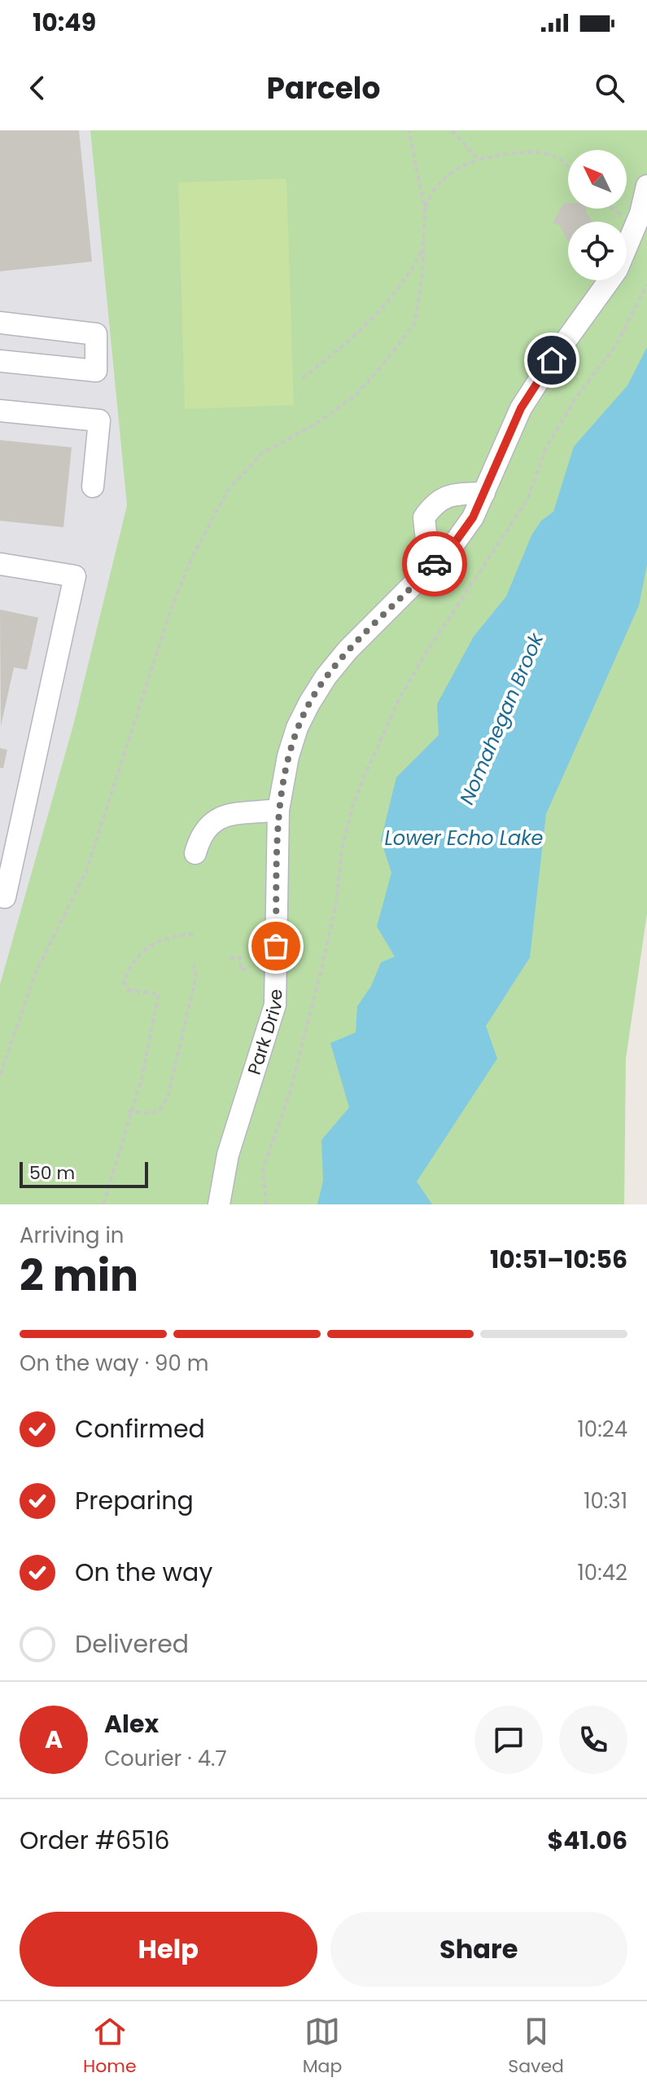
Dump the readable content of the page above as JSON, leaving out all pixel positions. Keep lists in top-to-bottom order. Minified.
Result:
{"streets":{"street":["Park Drive"]},"water":["Nomahegan Brook","Lower Echo Lake"],"scale_bar":"50 m","north":"top left","page":{"status":"10:49","header":"Parcelo","scale":"50 m","heading":["2 min","Arriving in","10:51–10:56"],"panel":["Alex","Courier · 4.7","Order #6516","$41.06"],"bar":"On the way · 90 m","list":[["Confirmed","10:24"],["Preparing","10:31"],["On the way","10:42"],"Delivered"],"round":"A","buttons":["Help","Share"],"tabs":["Home","Map","Saved"]}}
